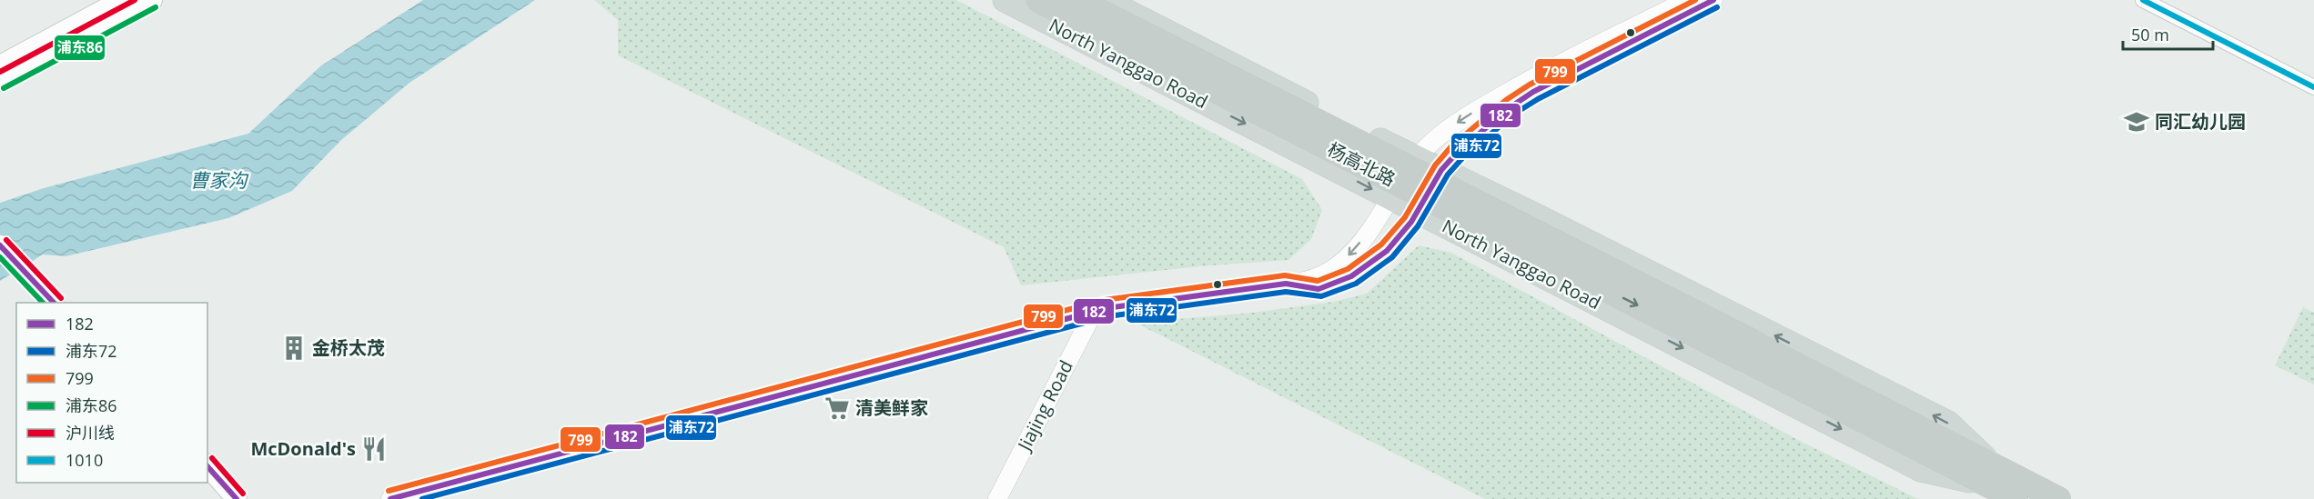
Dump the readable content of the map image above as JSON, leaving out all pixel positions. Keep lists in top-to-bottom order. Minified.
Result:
{"streets":{"highway":["North Yanggao Road","杨高北路"],"street":["Jiajing Road"]},"crossings":[["North Yanggao Road","杨高北路"]],"water":["曹家沟"],"places":{"school or university":["同汇幼儿园"],"building":["金桥太茂"],"supermarket":["清美鲜家"],"restaurant":["McDonald's"]},"lines":["transit line 182","transit line 799","transit line 沪川线","transit line 1010","transit line 浦东72","transit line 浦东86"],"legend":["182","浦东72","799","浦东86","沪川线","1010"],"scale_bar":"50 m"}
